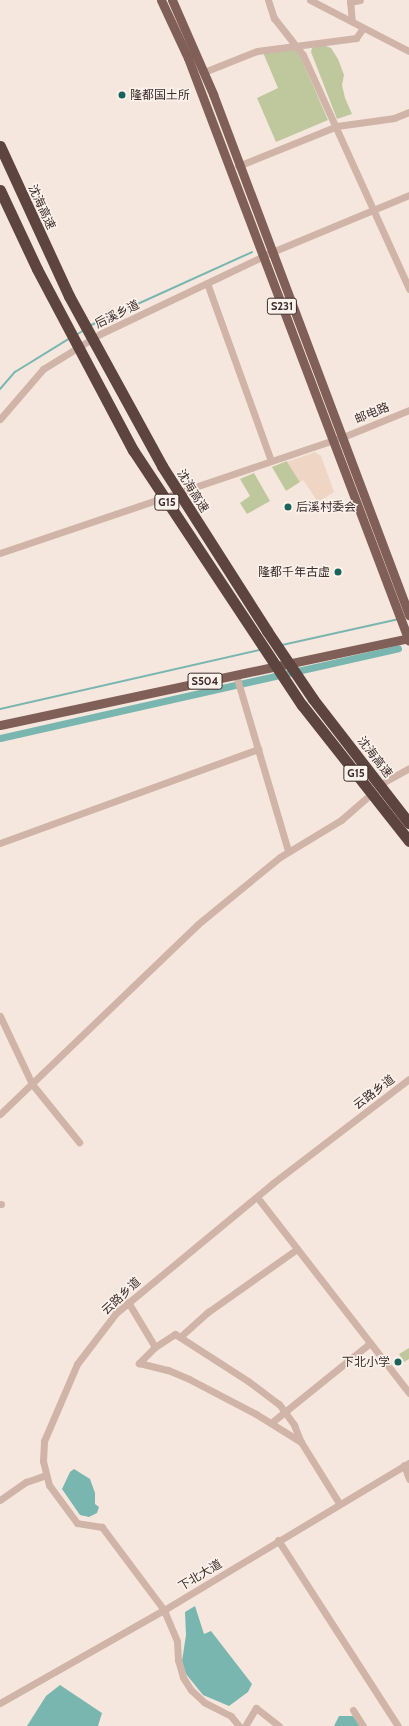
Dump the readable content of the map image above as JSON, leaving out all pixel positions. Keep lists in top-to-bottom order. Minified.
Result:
{"streets":{"highway":["沈海高速","G15"],"main road":["S231","S504"],"street":["后溪乡道","邮电路","云路乡道","下北大道"]},"crossings":[["S231","后溪乡道"],["S231","邮电路"],["S231","S504"],["云路乡道","下北大道"]],"places":["隆都国土所","后溪村委会","隆都千年古虚","下北小学"]}
